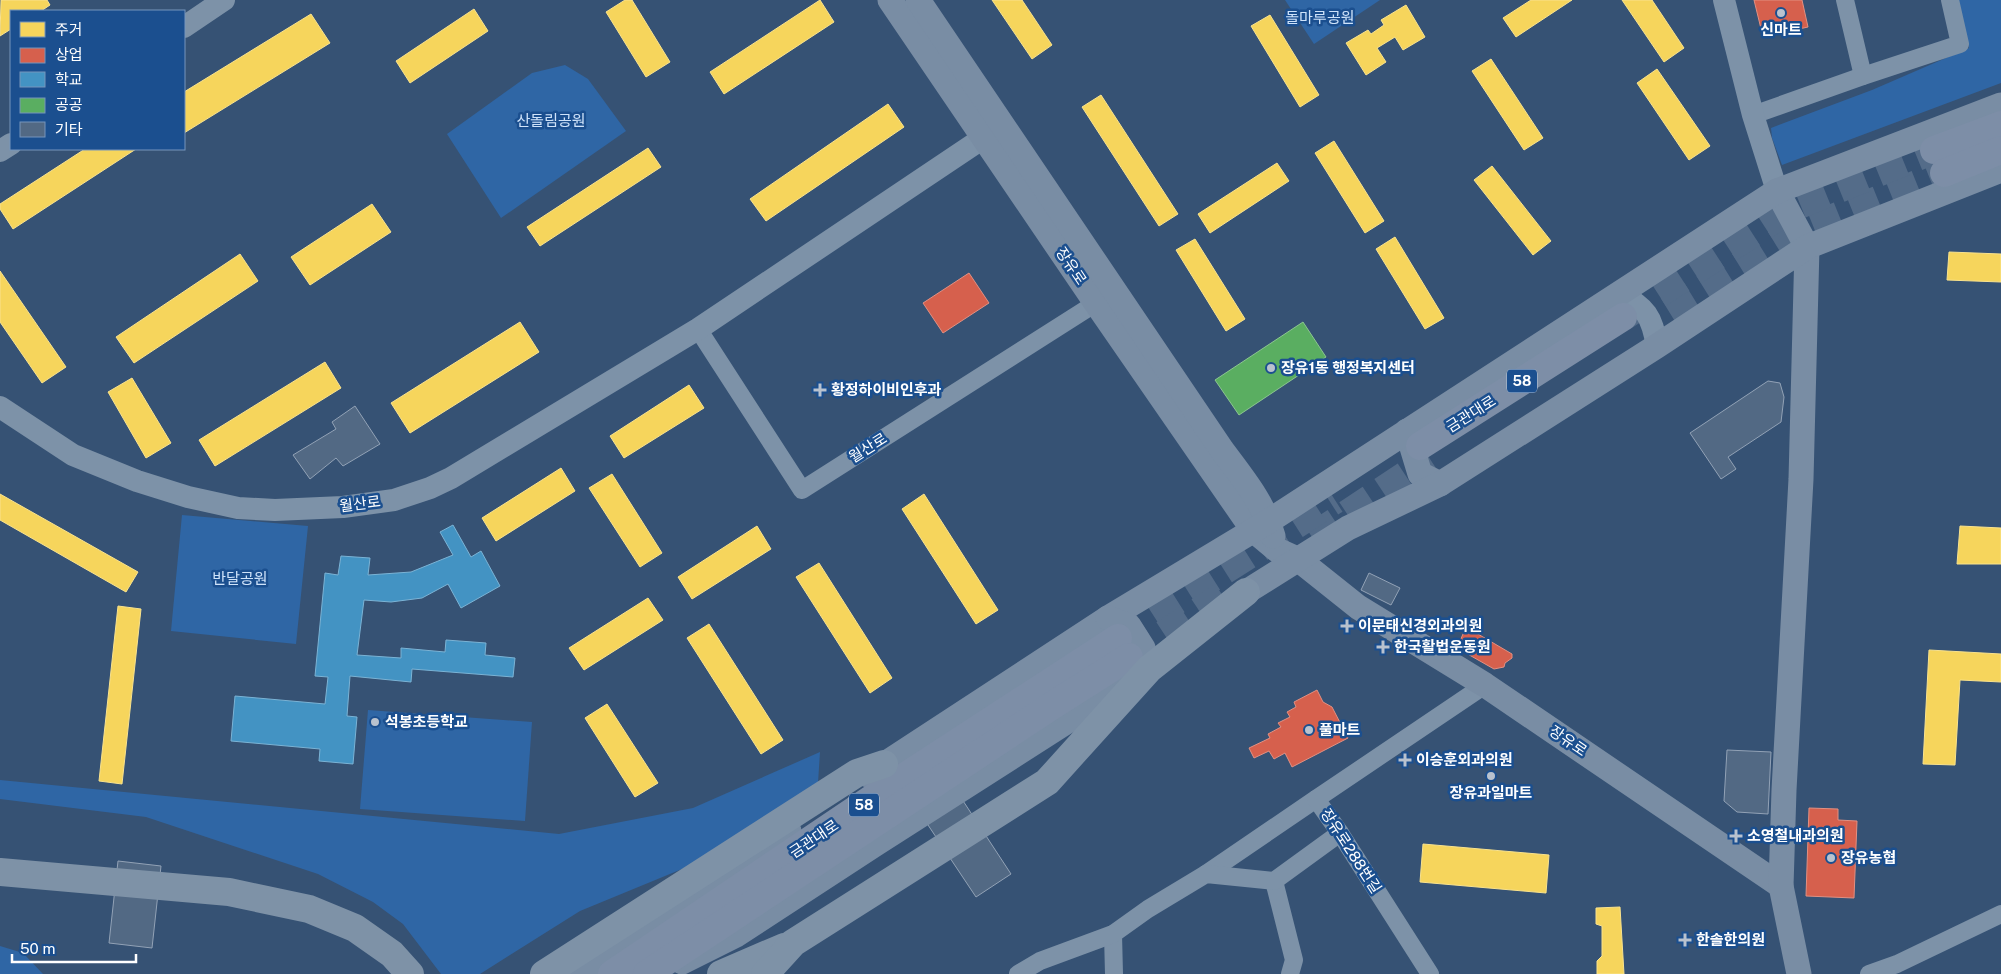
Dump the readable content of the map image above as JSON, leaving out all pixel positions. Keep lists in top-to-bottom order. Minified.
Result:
{"streets":{"main road":["장유로","58","금관대로"],"street":["월산로","장유로288번길"]},"crossings":[["장유로","월산로"],["장유로","장유로288번길"]],"parks":["돌마루공원","산돌림공원","반달공원"],"places":{"other":["신마트","장유1동 행정복지센터","석봉초등학교","풀마트","장유과일마트","장유농협"],"health":["황정하이비인후과","이문태신경외과의원","한국활법운동원","이승훈외과의원","소영철내과의원","한솔한의원"]},"legend":["주거","상업","학교","공공","기타"],"scale_bar":"50 m"}
